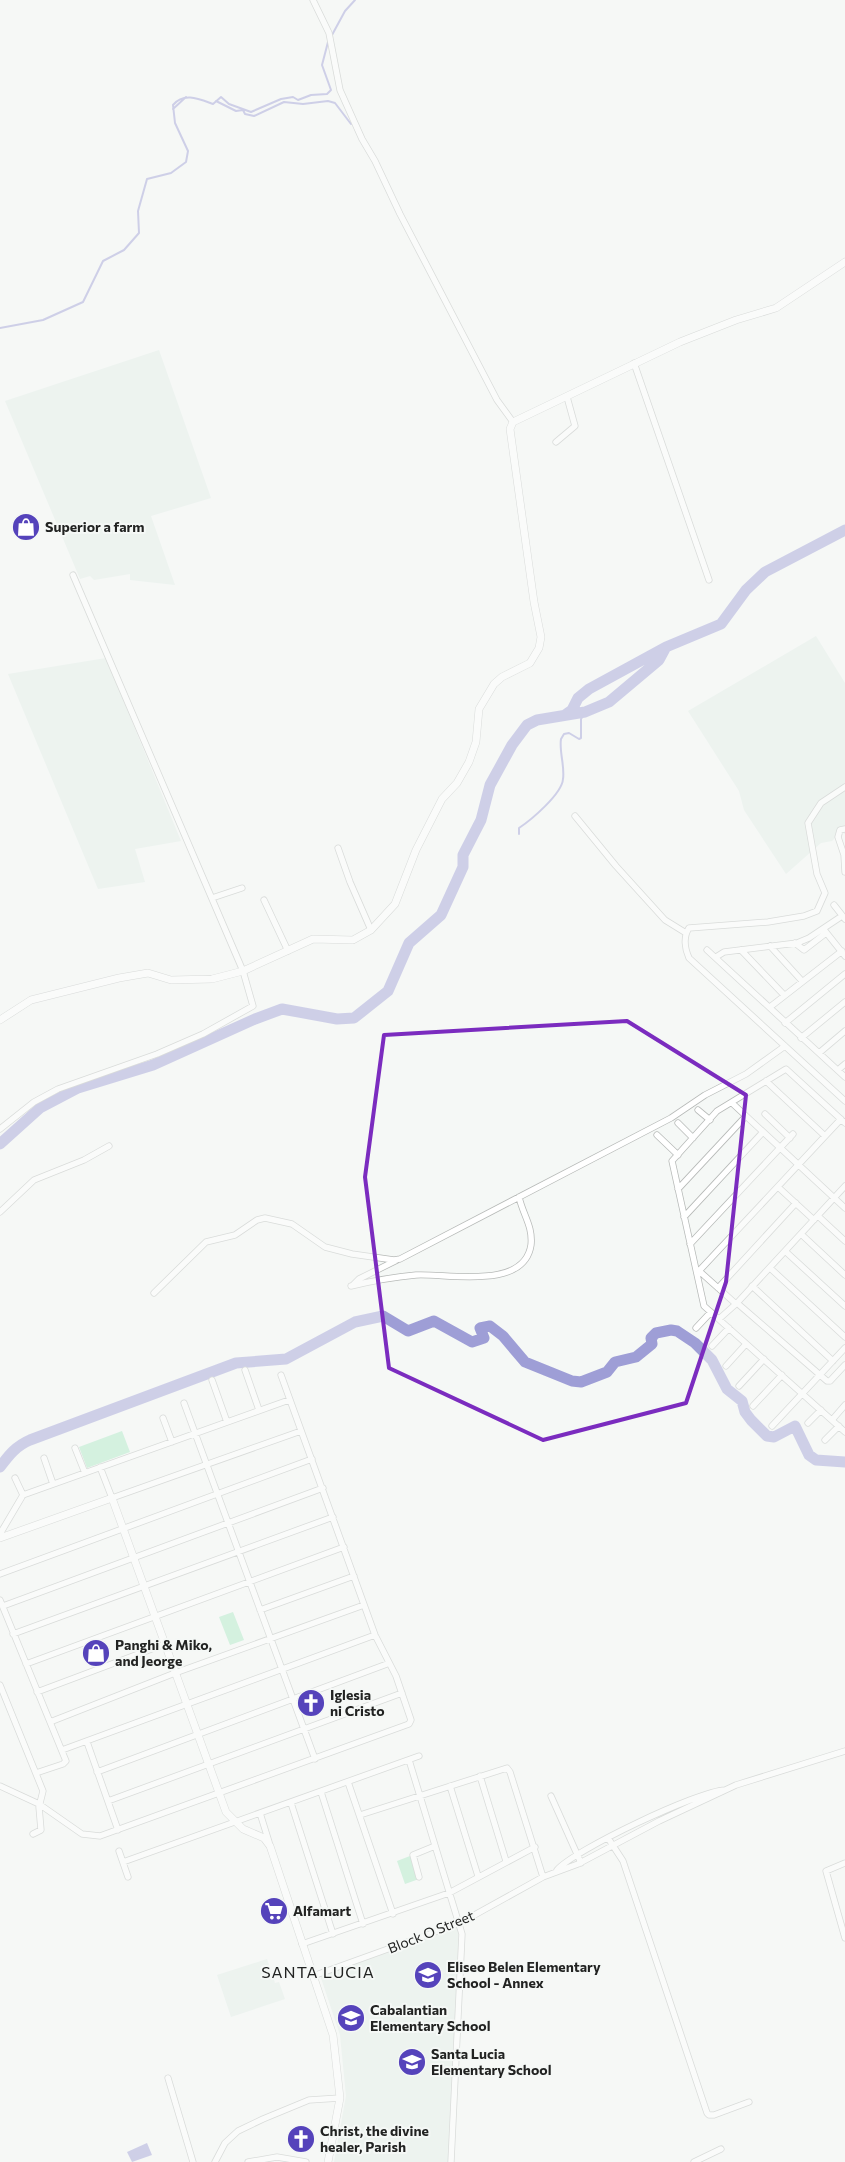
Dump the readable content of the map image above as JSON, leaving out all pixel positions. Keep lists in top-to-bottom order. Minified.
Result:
{"streets":{"street":["Block O Street"]},"districts":["SANTA LUCIA"],"places":{"shop":["Superior a farm","Panghi & Miko, and Jeorge"],"church":["Iglesia ni Cristo","Christ, the divine healer, Parish"],"supermarket":["Alfamart"],"school or university":["Eliseo Belen Elementary School - Annex","Cabalantian Elementary School","Santa Lucia Elementary School"]}}
